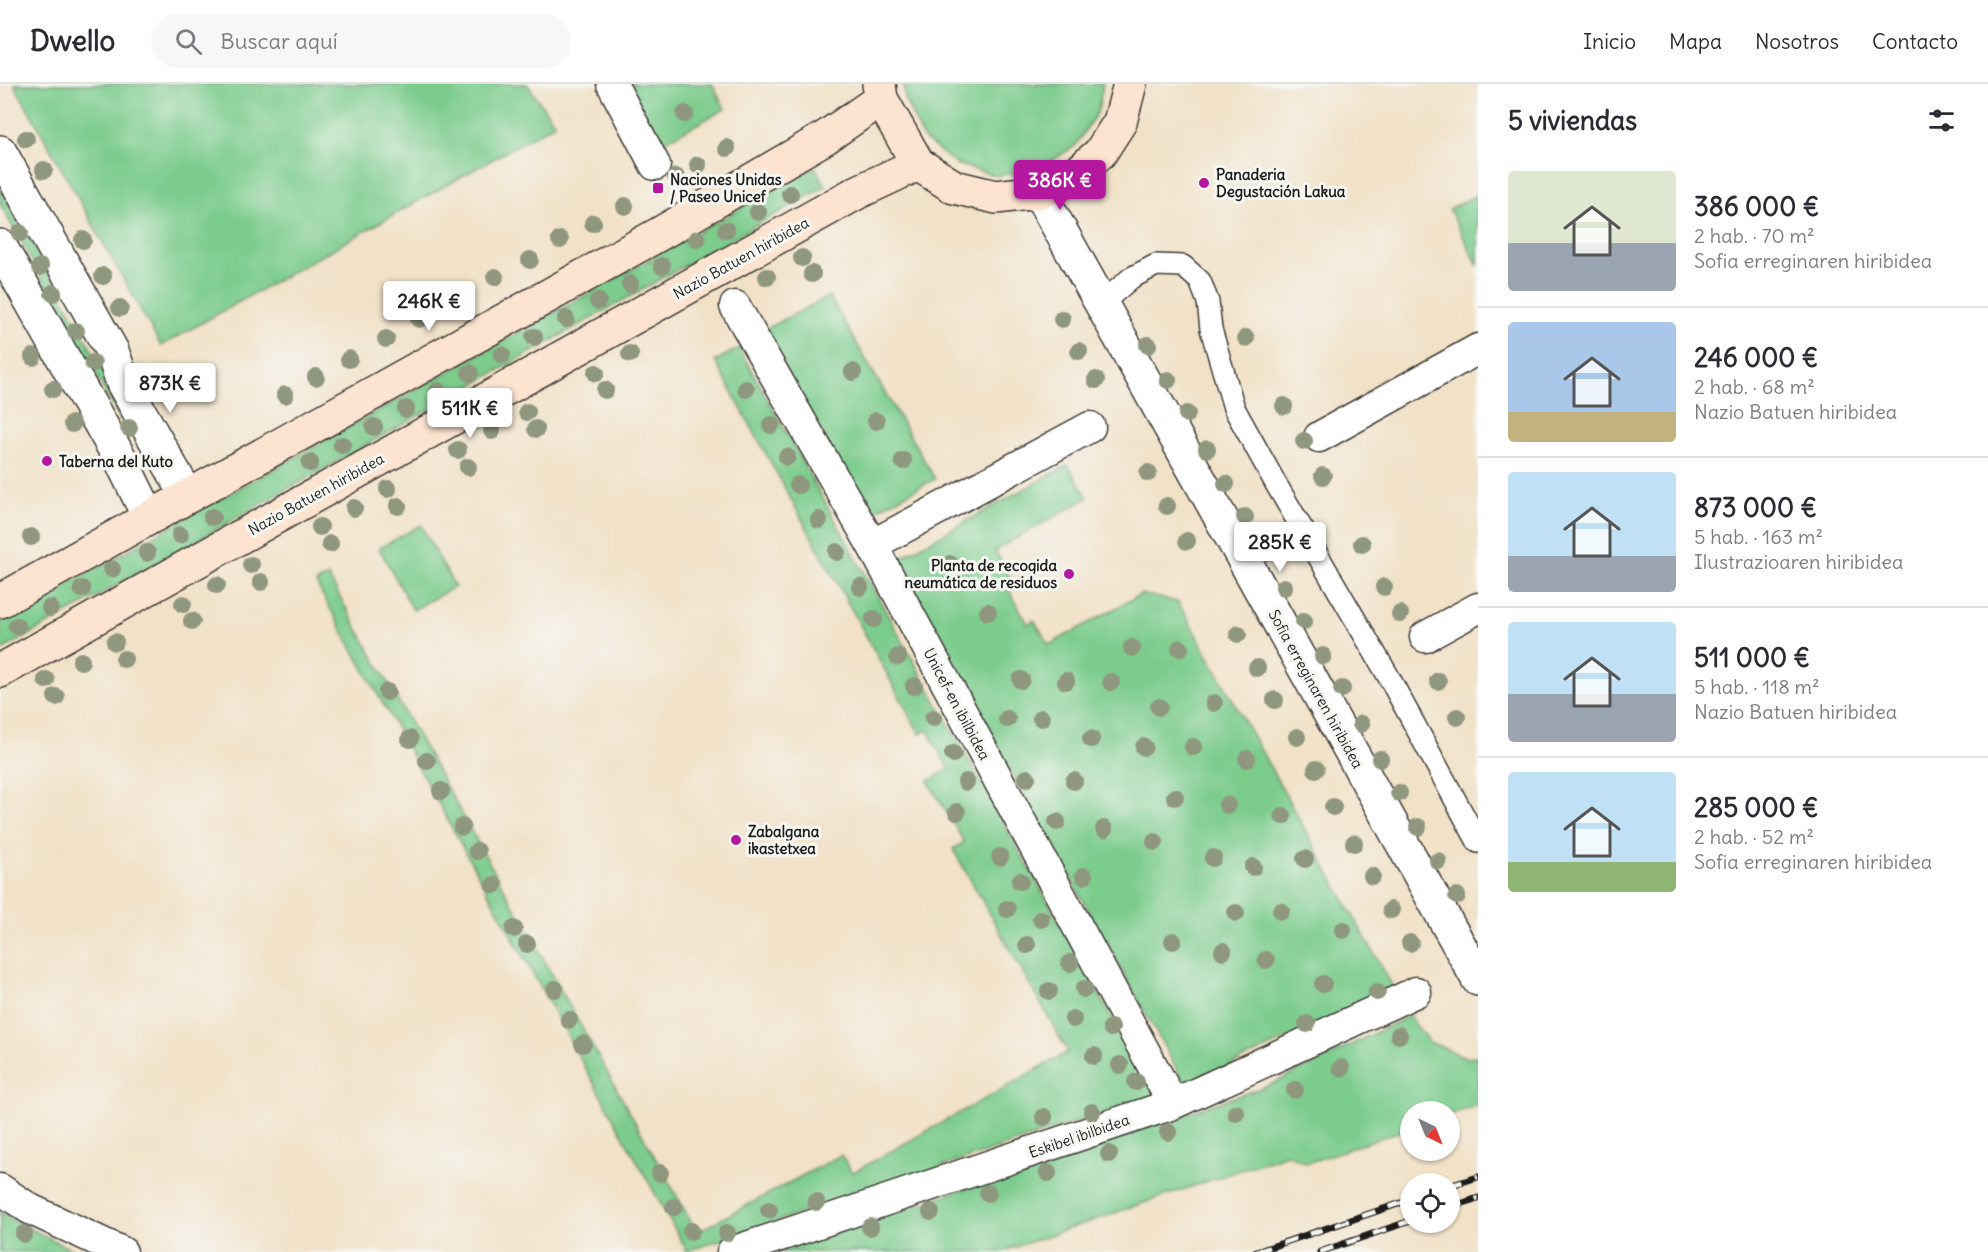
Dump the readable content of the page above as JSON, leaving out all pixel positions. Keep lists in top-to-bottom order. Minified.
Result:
{"streets":{"main road":["Nazio Batuen hiribidea"],"street":["Sofia erreginaren hiribidea","Unicef-en ibilbidea","Eskibel ibilbidea"]},"crossings":[["Unicef-en ibilbidea","Eskibel ibilbidea"]],"places":{"other":["Panaderia Degustación Lakua","Taberna del Kuto","Planta de recogida neumática de residuos","Zabalgana ikastetxea"],"transit":["Naciones Unidas / Paseo Unicef"]},"north":"bottom right","page":{"header":"Dwello","search":"Buscar aquí","nav":["Inicio","Mapa","Nosotros","Contacto"],"heading":"5 viviendas","list":[{"name":"386 000 €","note":"2 hab. · 70 m² · Sofia erreginaren hiribidea"},{"name":"246 000 €","note":"2 hab. · 68 m² · Nazio Batuen hiribidea"},{"name":"873 000 €","note":"5 hab. · 163 m² · Ilustrazioaren hiribidea"},{"name":"511 000 €","note":"5 hab. · 118 m² · Nazio Batuen hiribidea"},{"name":"285 000 €","note":"2 hab. · 52 m² · Sofia erreginaren hiribidea"}],"price":["386K €","246K €","873K €","511K €","285K €"]}}
